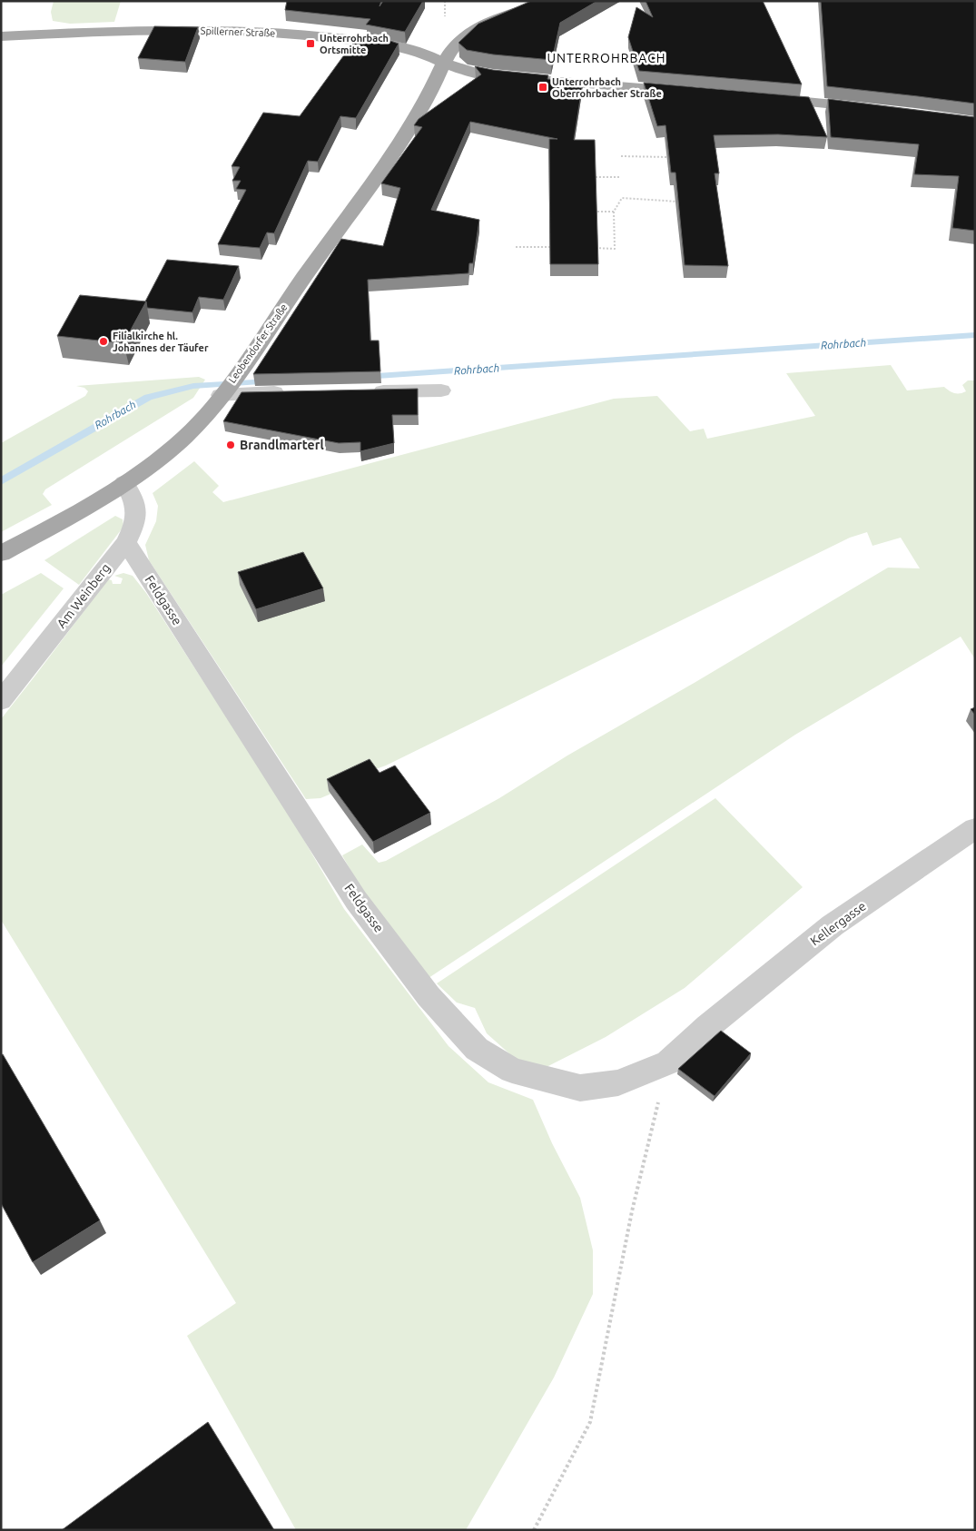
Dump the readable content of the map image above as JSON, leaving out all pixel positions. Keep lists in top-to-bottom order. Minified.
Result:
{"streets":{"main road":["Spillerner Straße","Leobendorfer Straße"],"street":["Am Weinberg","Feldgasse","Kellergasse"]},"crossings":[["Spillerner Straße","Leobendorfer Straße"],["Leobendorfer Straße","Am Weinberg"],["Am Weinberg","Feldgasse"],["Feldgasse","Kellergasse"]],"districts":["UNTERROHRBACH"],"water":["Rohrbach"],"places":{"transit":["Unterrohrbach Ortsmitte","Unterrohrbach Oberrohrbacher Straße"],"other":["Filialkirche hl. Johannes der Täufer","Brandlmarterl"]}}
